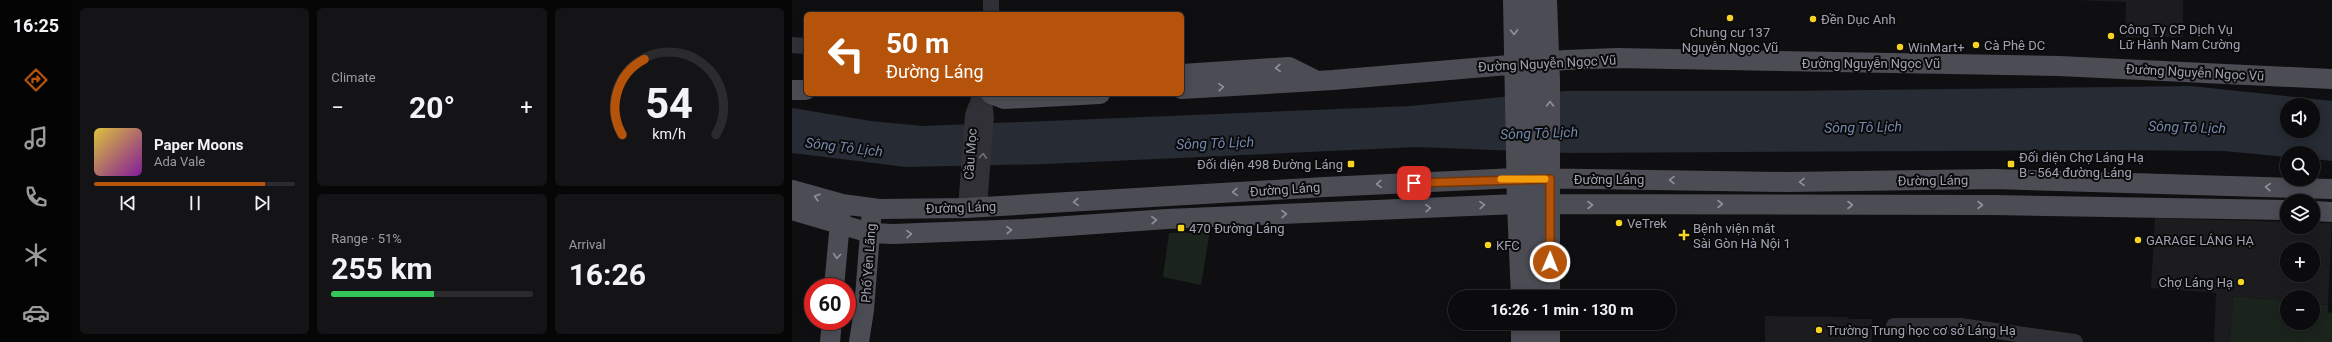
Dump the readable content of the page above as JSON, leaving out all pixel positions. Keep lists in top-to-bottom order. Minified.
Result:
{"streets":{"main road":["Đường Nguyễn Ngọc Vũ","Đường Láng","Phố Yên Lãng"],"street":["Cầu Mọc"]},"crossings":[["Cầu Mọc","Đường Láng"],["Đường Láng","Phố Yên Lãng"]],"water":["Sông Tô Lịch"],"places":{"other":["Chung cư 137 Nguyễn Ngọc Vũ","Đền Dục Anh","Công Ty CP Dịch Vụ Lữ Hành Nam Cường","Cà Phê DC","WinMart+","VeTrek","GARAGE LÁNG HẠ","KFC","Chợ Láng Hạ","Trường Trung học cơ sở Láng Hạ"],"transit":["Đối diện 498 Đường Láng","Đối diện Chợ Láng Hạ B - 564 đường Láng","470 Đường Láng"],"health":["Bệnh viện mắt Sài Gòn Hà Nội 1"]},"page":{"tabs":"16:25","tile":["Climate",["Range · 51%","255 km"],["Arrival","16:26"]],"turn":["50 m","Đường Láng"],"heat":["−","20°","+"],"map_buttons":["+","−"],"song":["Paper Moons","Ada Vale"],"limit":"60","trip":"16:26 · 1 min · 130 m","gauge":["54","km/h"]}}
